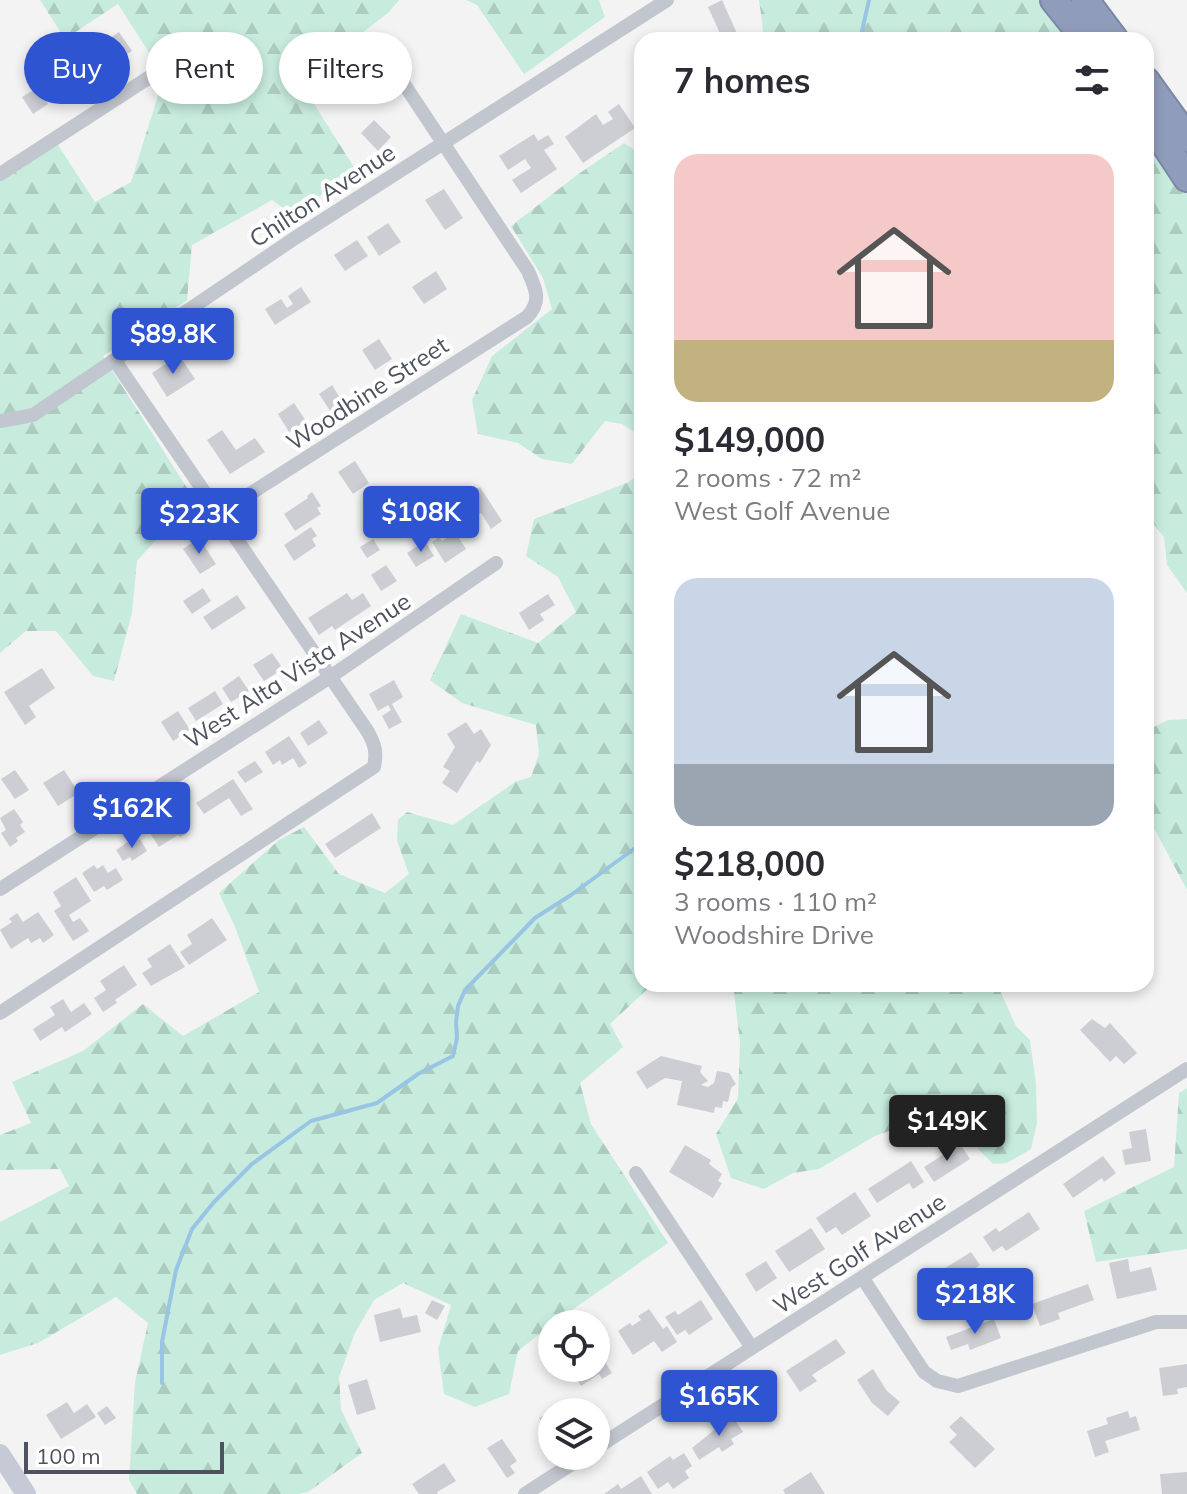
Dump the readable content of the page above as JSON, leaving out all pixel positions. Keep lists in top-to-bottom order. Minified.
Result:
{"streets":{"street":["Chilton Avenue","Woodbine Street","West Alta Vista Avenue","West Golf Avenue"]},"crossings":[["Chilton Avenue","Woodbine Street"]],"scale_bar":"100 m","page":{"chip":["Buy","Rent","Filters"],"heading":"7 homes","list":[{"name":"$149,000","note":"2 rooms · 72 m² · West Golf Avenue"},{"name":"$218,000","note":"3 rooms · 110 m² · Woodshire Drive"}],"price":["$89.8K","$108K","$223K","$162K","$149K","$218K","$165K"],"scale":"100 m"}}
